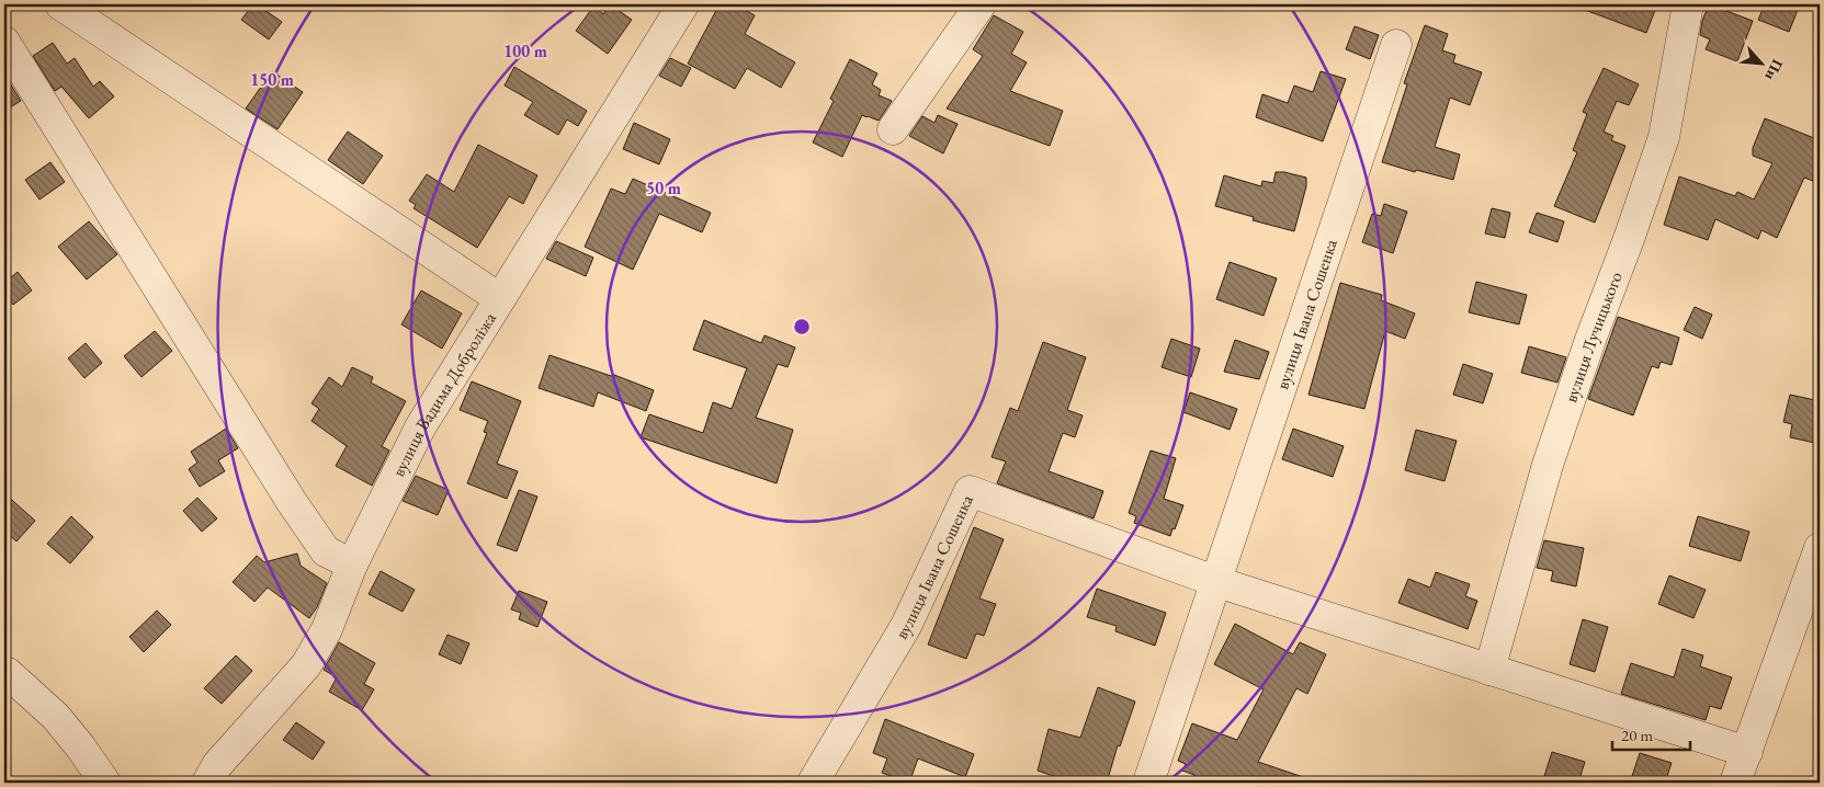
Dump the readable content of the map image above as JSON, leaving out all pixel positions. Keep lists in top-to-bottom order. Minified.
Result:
{"streets":{"street":["вулиця Івана Сошенка","вулиця Лучицького","вулиця Вадима Доброліжа"]},"crossings":[["вулиця Івана Сошенка","вулиця Лучицького"]],"scale_bar":"20 m","north":"bottom right","rings":["100 m","150 m","50 m"]}
